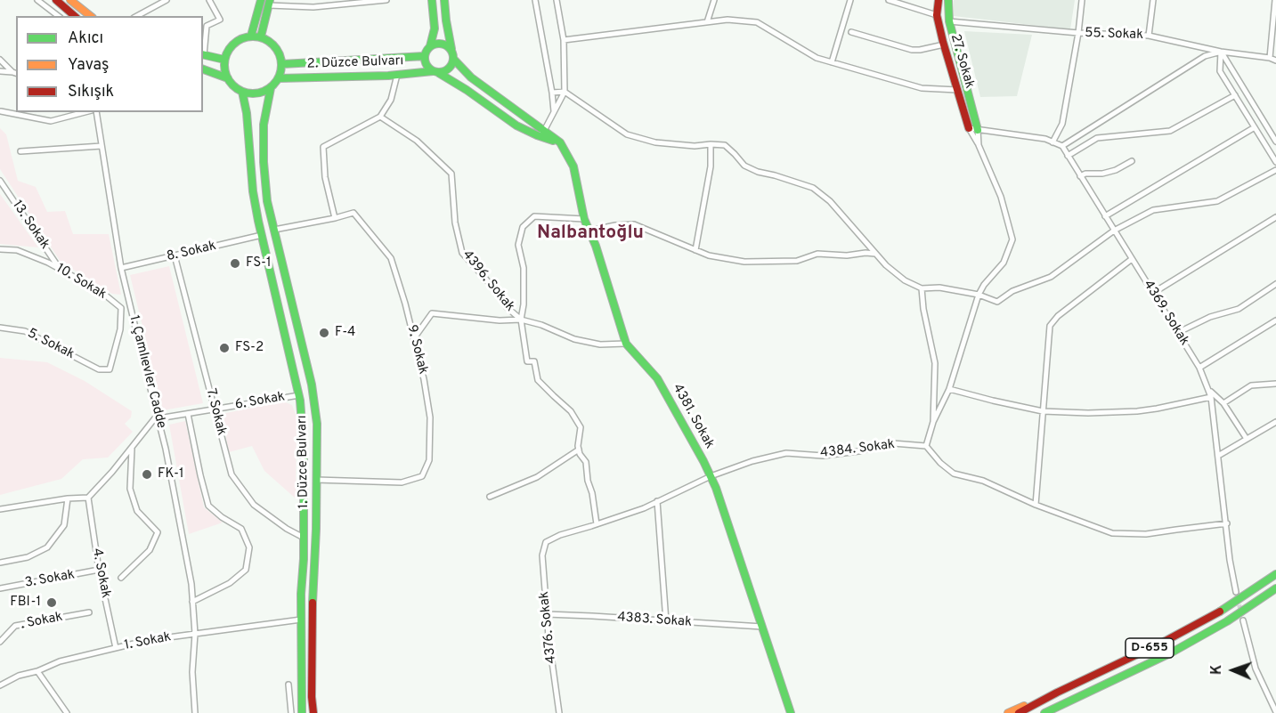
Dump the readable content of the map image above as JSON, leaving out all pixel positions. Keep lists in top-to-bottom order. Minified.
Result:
{"streets":{"main road":["27. Sokak","2. Düzce Bulvarı","4381. Sokak","1. Düzce Bulvarı","D-655"],"street":["55. Sokak","13. Sokak","8. Sokak","4396. Sokak","10. Sokak","4369. Sokak","5. Sokak","9. Sokak","1. Çamlıevler Cadde","6. Sokak","7. Sokak","4384. Sokak","4. Sokak","3. Sokak","4383. Sokak",". Sokak","4376. Sokak","1. Sokak"]},"crossings":[["2. Düzce Bulvarı","1. Düzce Bulvarı"],["13. Sokak","10. Sokak"],["8. Sokak","1. Çamlıevler Cadde"],["8. Sokak","7. Sokak"],["8. Sokak","1. Düzce Bulvarı"],["10. Sokak","5. Sokak"],["9. Sokak","1. Düzce Bulvarı"],["1. Çamlıevler Cadde","6. Sokak"],["1. Çamlıevler Cadde","1. Sokak"],["6. Sokak","7. Sokak"],["6. Sokak","1. Düzce Bulvarı"],["7. Sokak","1. Düzce Bulvarı"],["4381. Sokak","4384. Sokak"],["4381. Sokak","4383. Sokak"],["4384. Sokak","4376. Sokak"],["1. Düzce Bulvarı","1. Sokak"],["4. Sokak","3. Sokak"],["4. Sokak","1. Sokak"],["4383. Sokak","4376. Sokak"]],"districts":["Nalbantoğlu"],"places":["FS-1","F-4","FS-2","FK-1","FBI-1"],"legend":["Akıcı","Yavaş","Sıkışık"],"north":"left"}
